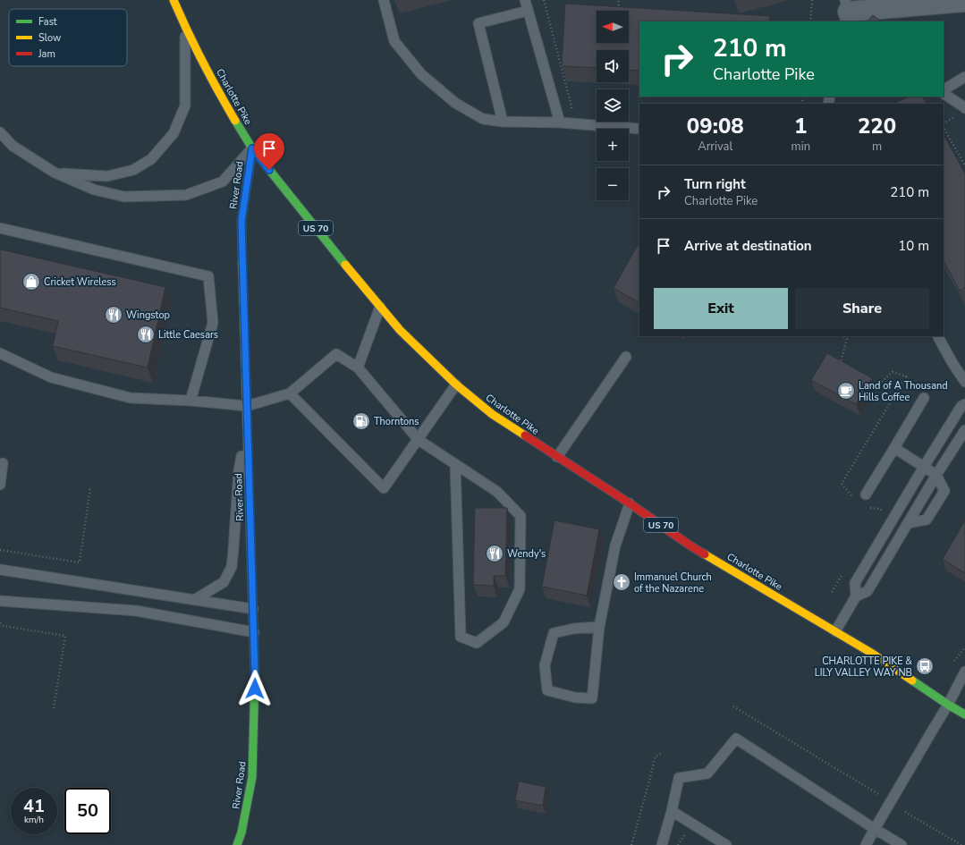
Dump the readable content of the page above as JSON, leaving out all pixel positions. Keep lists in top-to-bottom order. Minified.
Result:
{"streets":{"main road":["Charlotte Pike","River Road","US 70"]},"crossings":[["Charlotte Pike","River Road"]],"places":{"shop":["Cricket Wireless"],"restaurant":["Wingstop","Little Caesars","Wendy's"],"cafe":["Land of A Thousand Hills Coffee"],"fuel station":["Thorntons"],"church":["Immanuel Church of the Nazarene"],"bus stop":["CHARLOTTE PIKE & LILY VALLEY WAY NB"]},"legend":["Fast","Slow","Jam"],"north":"left","page":{"map_buttons":["+","−"],"turn":["210 m","Charlotte Pike"],"eta":["09:08","Arrival","1","min","220","m"],"list":[{"name":"Turn right","note":"Charlotte Pike","value":"210 m"},{"name":"Arrive at destination","value":"10 m"}],"buttons":["Exit","Share"],"speed":"41 km/h","limit":"50"}}
